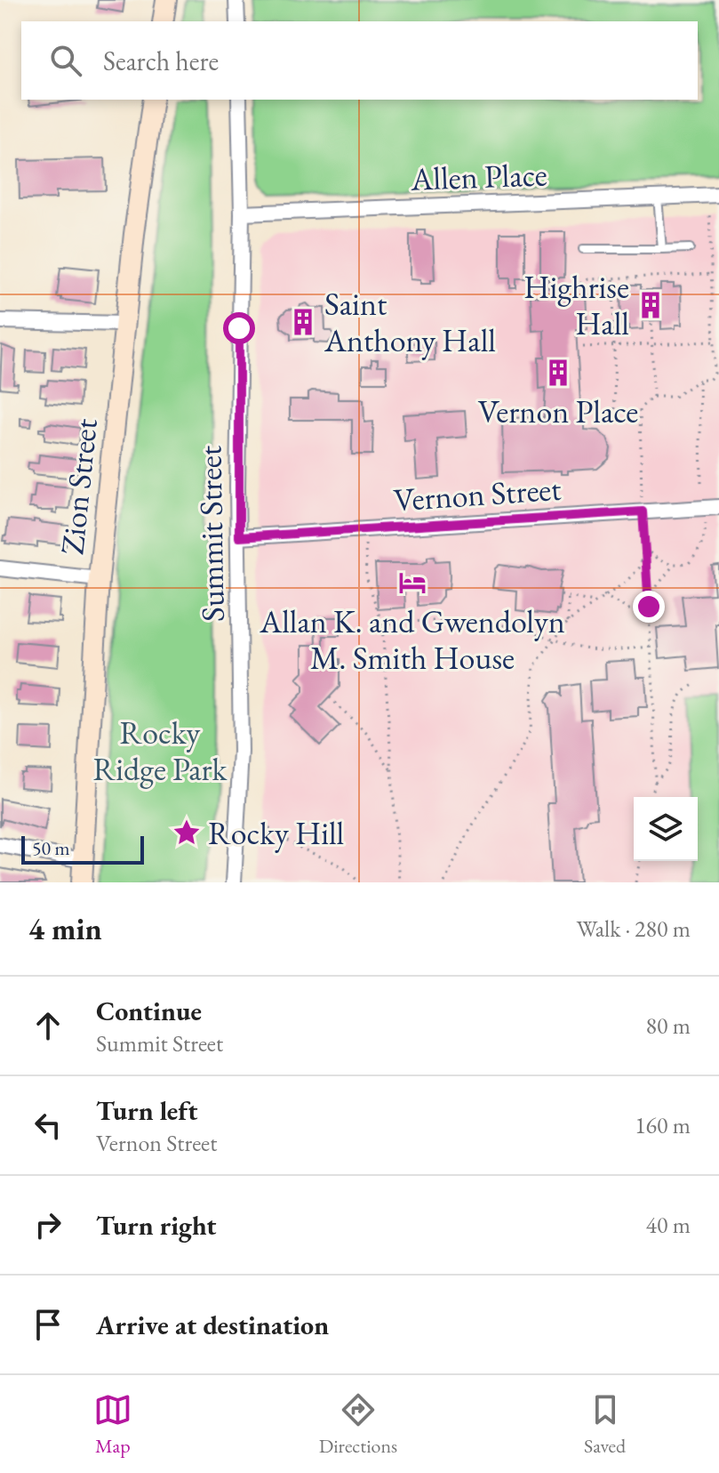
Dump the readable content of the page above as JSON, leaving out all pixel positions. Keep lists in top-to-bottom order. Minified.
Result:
{"streets":{"main road":["Zion Street"],"street":["Allen Place","Vernon Street","Summit Street"]},"crossings":[["Allen Place","Summit Street"],["Vernon Street","Summit Street"]],"parks":["Rocky Ridge Park"],"places":{"building":["Highrise Hall","Saint Anthony Hall","Vernon Place"],"hotel":["Allan K. and Gwendolyn M. Smith House"],"place":["Rocky Hill"]},"scale_bar":"50 m","page":{"search":"Search here","scale":"50 m","heading":["4 min","Walk · 280 m"],"list":[["Continue","Summit Street","80 m"],["Turn left","Vernon Street","160 m"],["Turn right","40 m"],"Arrive at destination"],"nav":["Map","Directions","Saved"]}}
